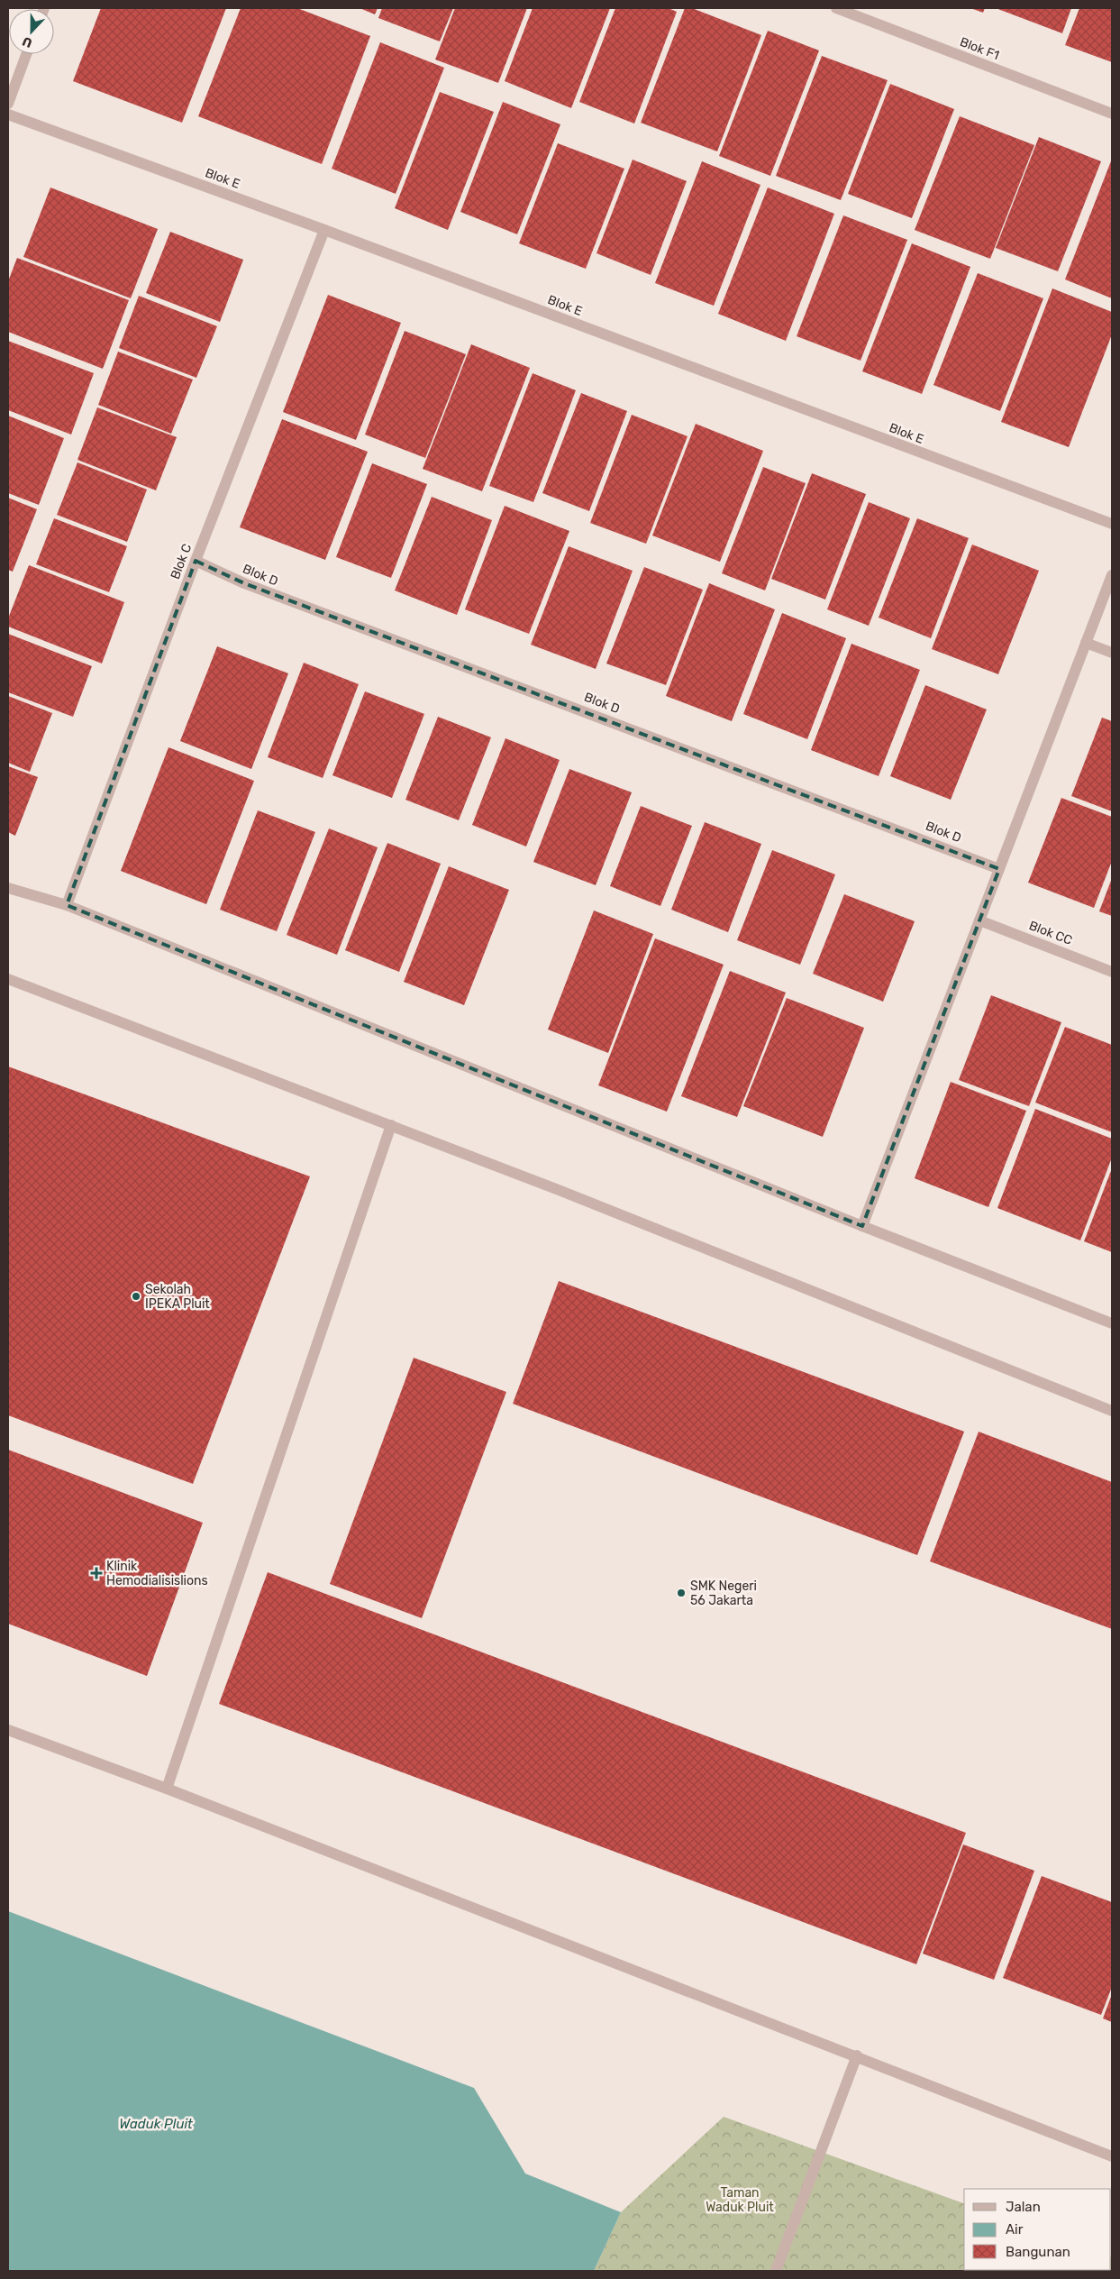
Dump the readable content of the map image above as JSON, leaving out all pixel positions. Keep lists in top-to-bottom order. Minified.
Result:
{"streets":{"street":["Blok F1","Blok E","Blok C","Blok D","Blok CC"]},"crossings":[["Blok E","Blok C"],["Blok C","Blok D"]],"water":["Waduk Pluit"],"parks":["Taman Waduk Pluit"],"places":{"other":["Sekolah IPEKA Pluit","SMK Negeri 56 Jakarta"],"health":["Klinik Hemodialisislions"]},"legend":["Jalan","Air","Bangunan"],"north":"bottom"}
